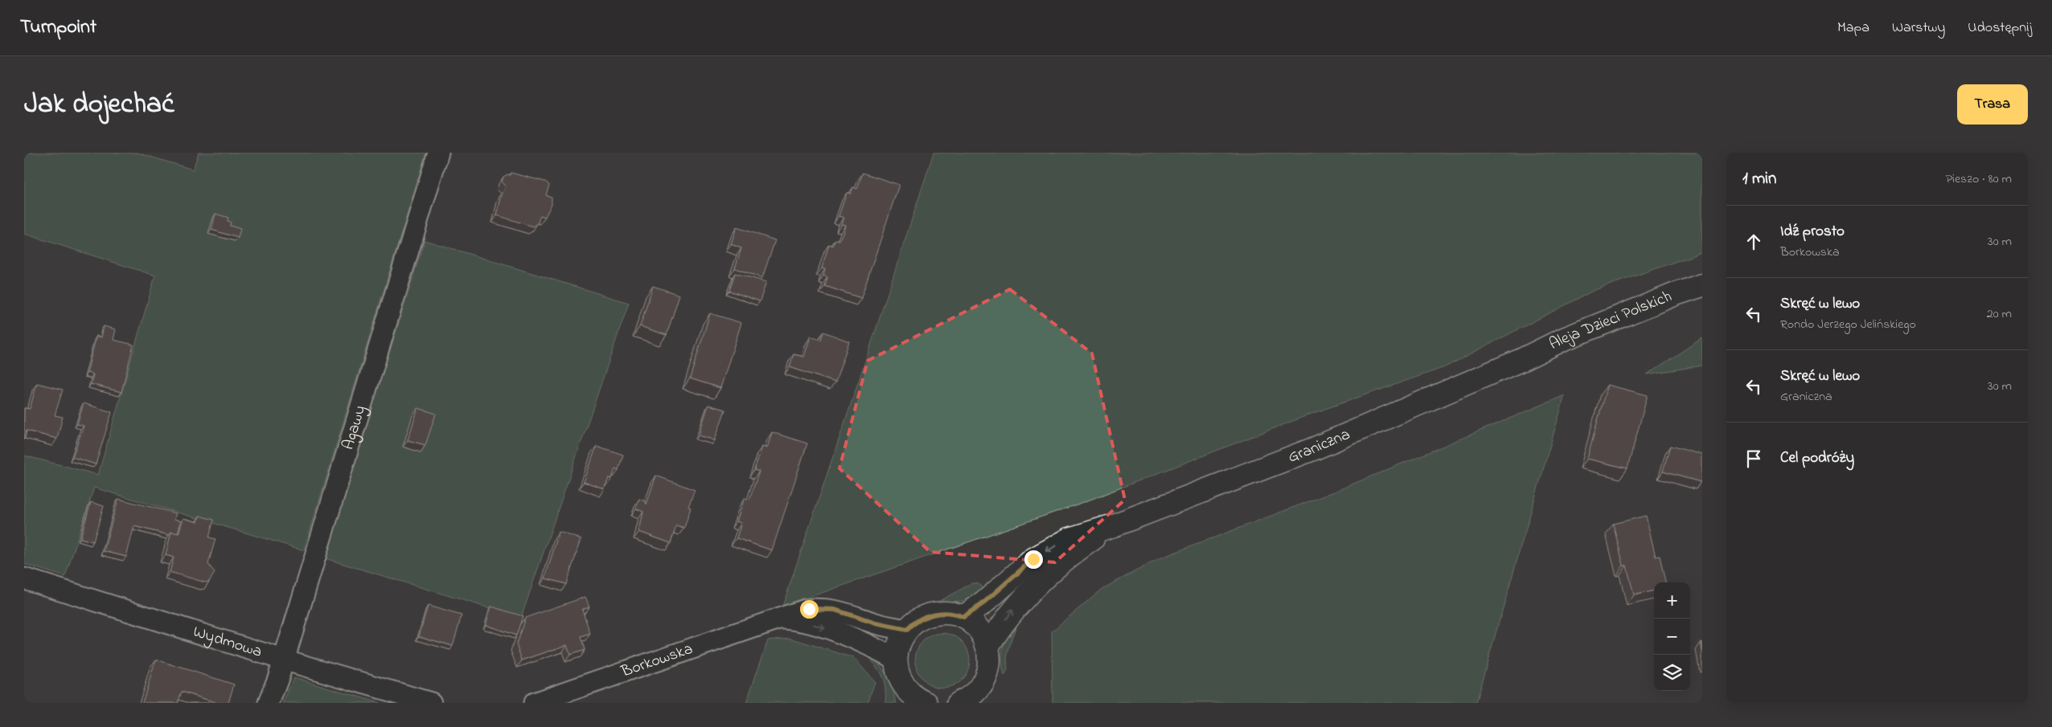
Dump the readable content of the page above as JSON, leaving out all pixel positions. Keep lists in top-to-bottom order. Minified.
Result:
{"streets":{"street":["Aleja Dzieci Polskich","Agawy","Graniczna","Wydmowa","Borkowska"]},"crossings":[["Aleja Dzieci Polskich","Graniczna"],["Agawy","Wydmowa"]],"page":{"header":"Turnpoint","nav":["Mapa","Warstwy","Udostępnij"],"title":"Jak dojechać","buttons":"Trasa","heading":["1 min","Pieszo · 80 m"],"list":[["Idź prosto","Borkowska","30 m"],["Skręć w lewo","Rondo Jerzego Jelińskiego","20 m"],["Skręć w lewo","Graniczna","30 m"],"Cel podróży"],"map_buttons":["+","−"]}}
